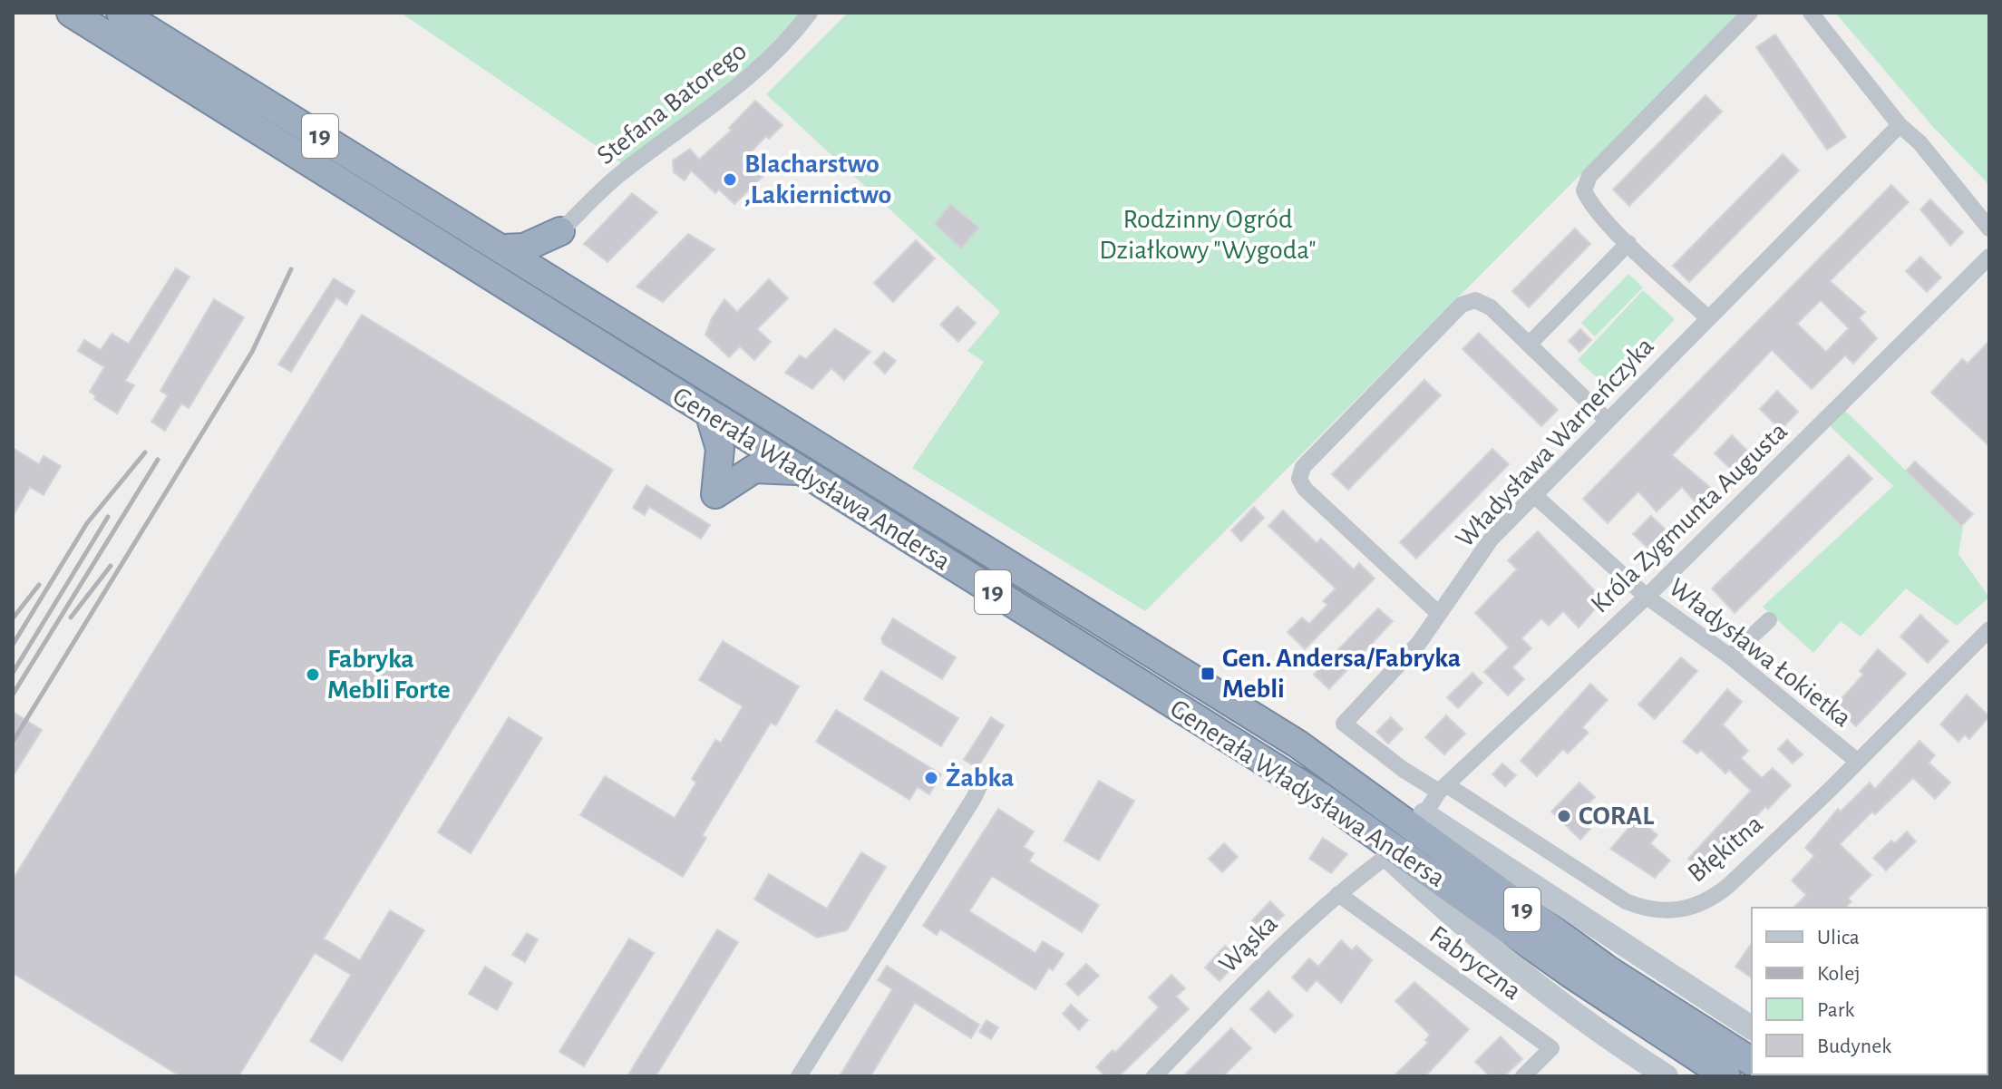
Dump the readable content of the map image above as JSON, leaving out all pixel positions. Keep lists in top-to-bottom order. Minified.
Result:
{"streets":{"highway":["19","Generała Władysława Andersa"],"street":["Stefana Batorego","Władysława Warneńczyka","Króla Zygmunta Augusta","Władysława Łokietka","Błękitna","Wąska","Fabryczna"]},"crossings":[["Władysława Warneńczyka","Króla Zygmunta Augusta"],["Władysława Warneńczyka","Władysława Łokietka"],["Władysława Warneńczyka","Błękitna"],["Króla Zygmunta Augusta","Władysława Łokietka"],["Króla Zygmunta Augusta","Błękitna"],["Władysława Łokietka","Błękitna"],["Wąska","Fabryczna"]],"parks":["Rodzinny Ogród Działkowy \"Wygoda\""],"places":{"other":["Blacharstwo ,Lakiernictwo","Fabryka Mebli Forte","Żabka","CORAL"],"transit":["Gen. Andersa/Fabryka Mebli"]},"legend":["Ulica","Kolej","Park","Budynek"]}
